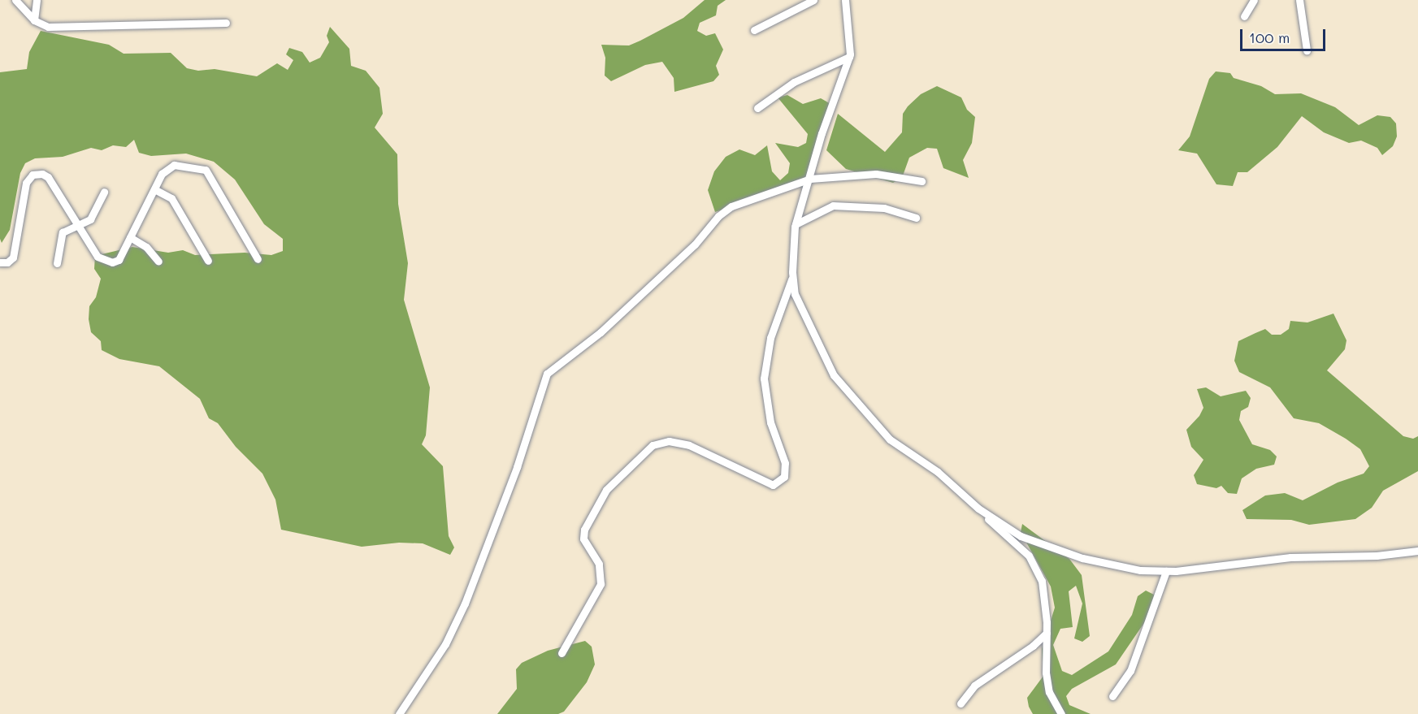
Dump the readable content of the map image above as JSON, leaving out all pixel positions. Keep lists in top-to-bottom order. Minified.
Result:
{"scale_bar":"100 m"}
